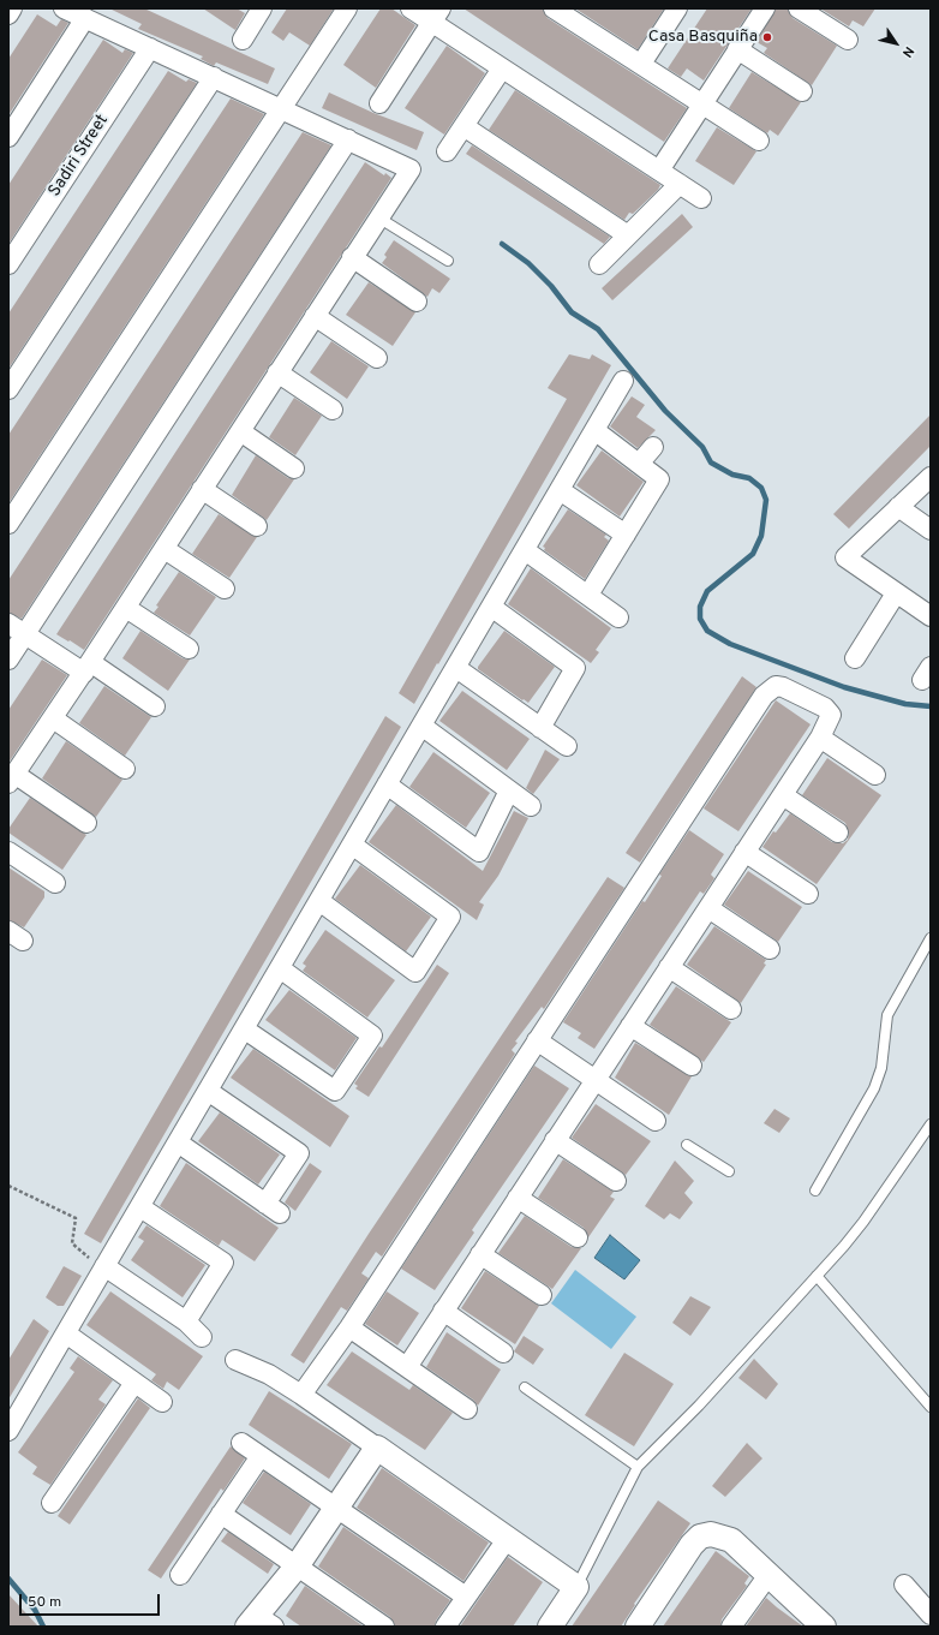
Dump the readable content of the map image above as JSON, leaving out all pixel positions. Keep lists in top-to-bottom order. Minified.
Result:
{"streets":{"street":["Sadiri Street"]},"places":["Casa Basquiña"],"scale_bar":"50 m","north":"bottom right"}
